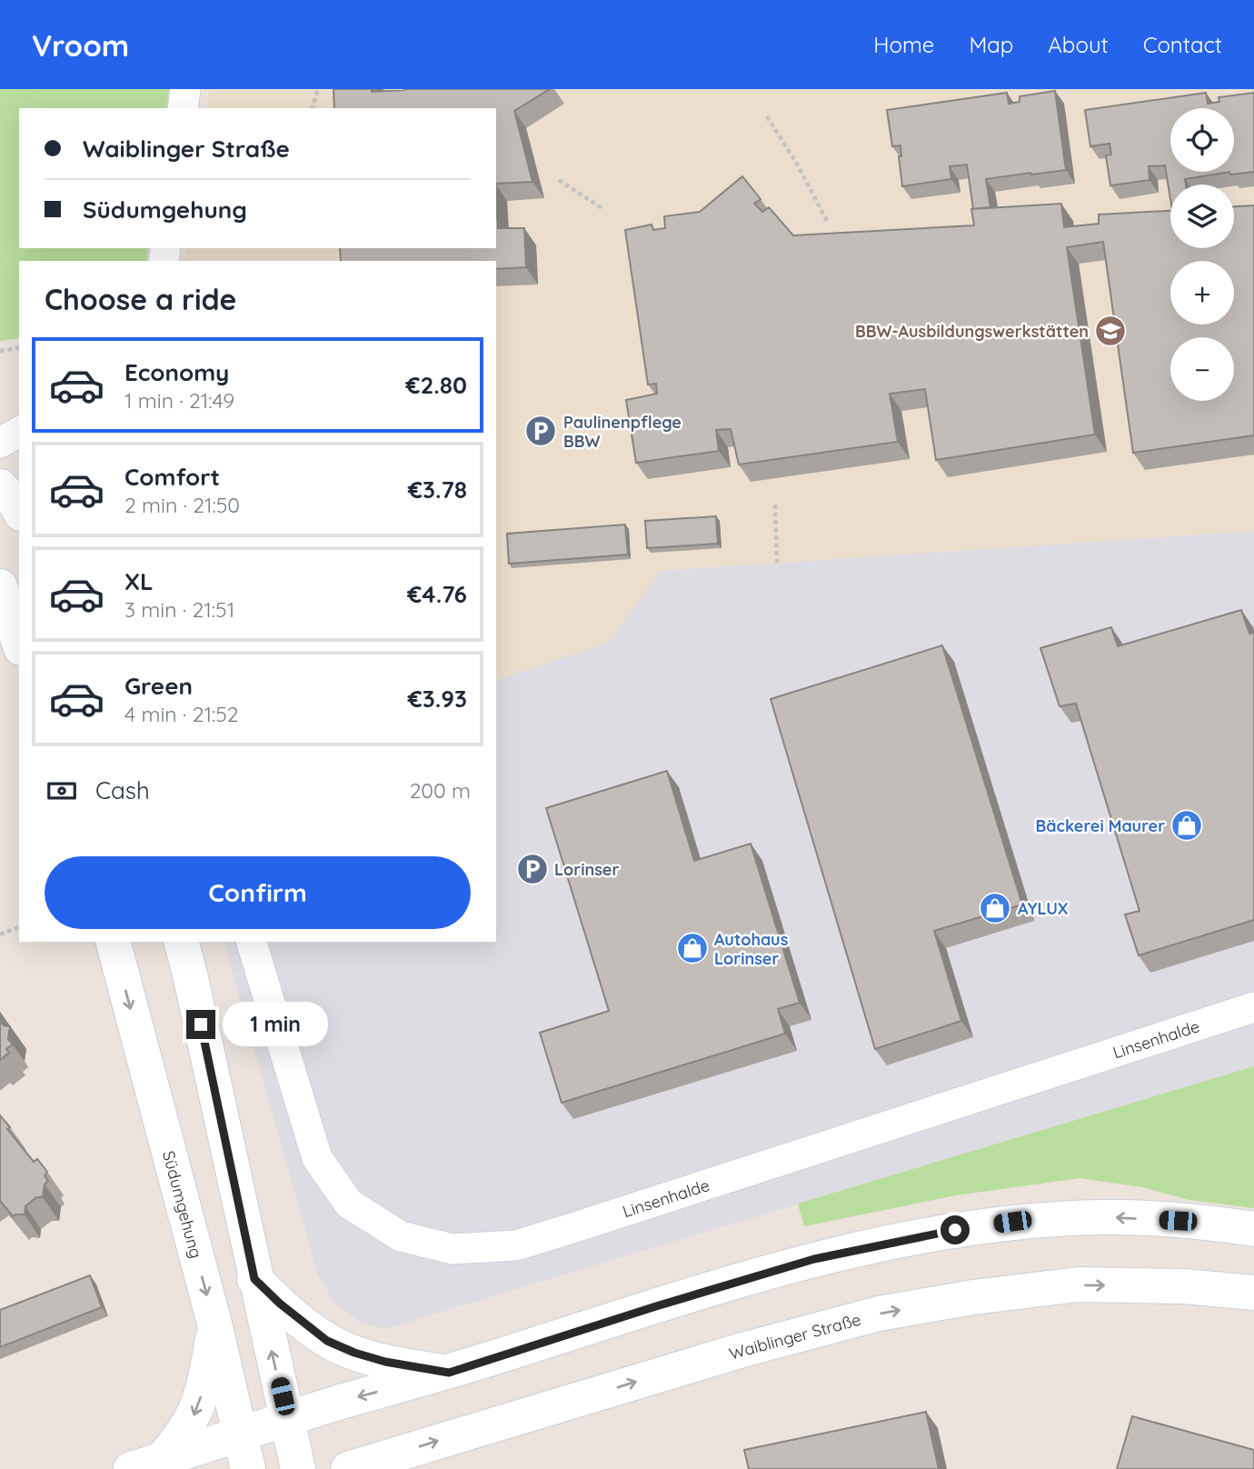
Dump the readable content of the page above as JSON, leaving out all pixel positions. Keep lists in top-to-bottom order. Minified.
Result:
{"streets":{"main road":["Südumgehung","Waiblinger Straße"],"street":["Linsenhalde"]},"places":{"school or university":["BBW-Ausbildungswerkstätten"],"parking":["Paulinenpflege BBW","Lorinser"],"shop":["Bäckerei Maurer","AYLUX","Autohaus Lorinser"]},"page":{"header":"Vroom","nav":["Home","Map","About","Contact"],"map_buttons":["+","−"],"banner":["Waiblinger Straße","Südumgehung"],"heading":"Choose a ride","list":[{"name":"Economy","note":"1 min · 21:49","value":"€2.80"},{"name":"Comfort","note":"2 min · 21:50","value":"€3.78"},{"name":"XL","note":"3 min · 21:51","value":"€4.76"},{"name":"Green","note":"4 min · 21:52","value":"€3.93"}],"pay":["Cash","200 m"],"buttons":"Confirm","bubble":"1 min"}}
